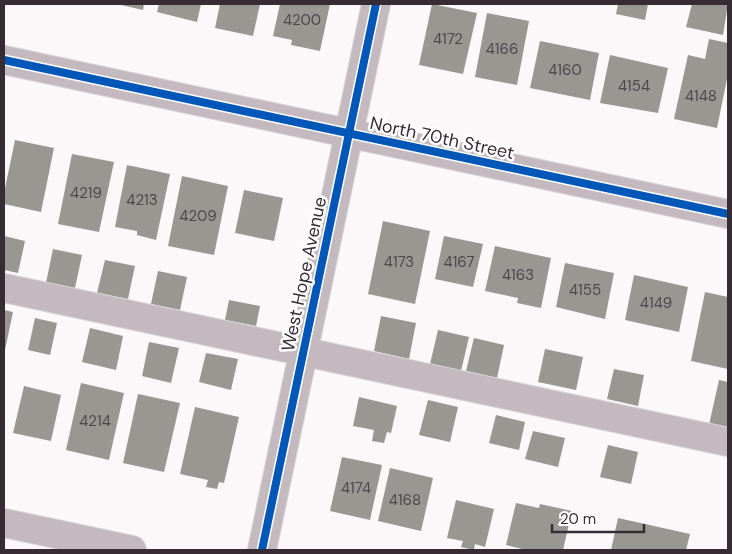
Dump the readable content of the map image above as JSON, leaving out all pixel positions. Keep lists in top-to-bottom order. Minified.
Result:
{"streets":{"street":["North 70th Street","West Hope Avenue"]},"crossings":[["North 70th Street","West Hope Avenue"]],"house_numbers":["4200","4172","4166","4160","4154","4148","4219","4213","4209","4173","4167","4163","4155","4149","4214","4174","4168"],"scale_bar":"20 m"}
